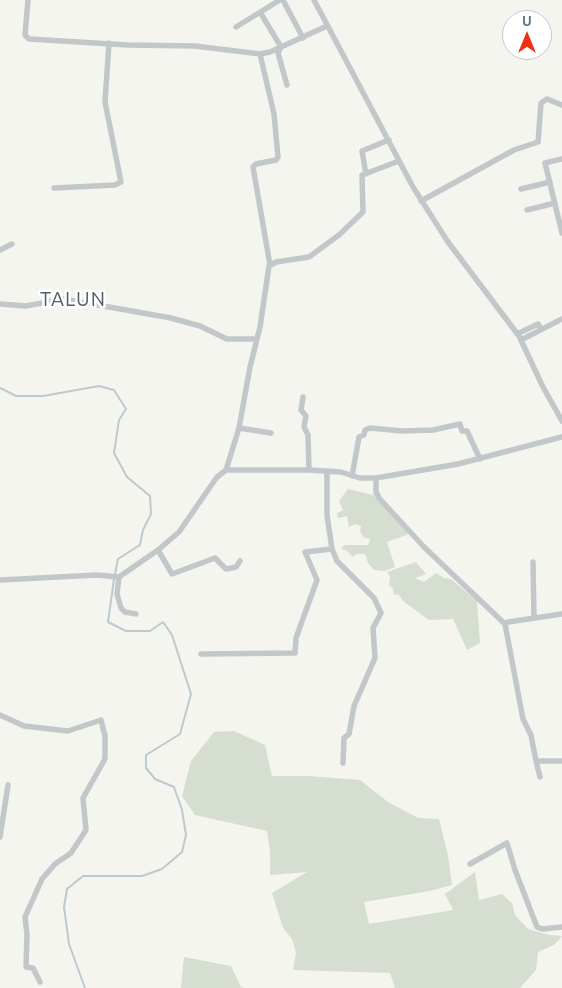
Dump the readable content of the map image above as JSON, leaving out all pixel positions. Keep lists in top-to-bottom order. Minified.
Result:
{"districts":["TALUN"],"north":"top"}
